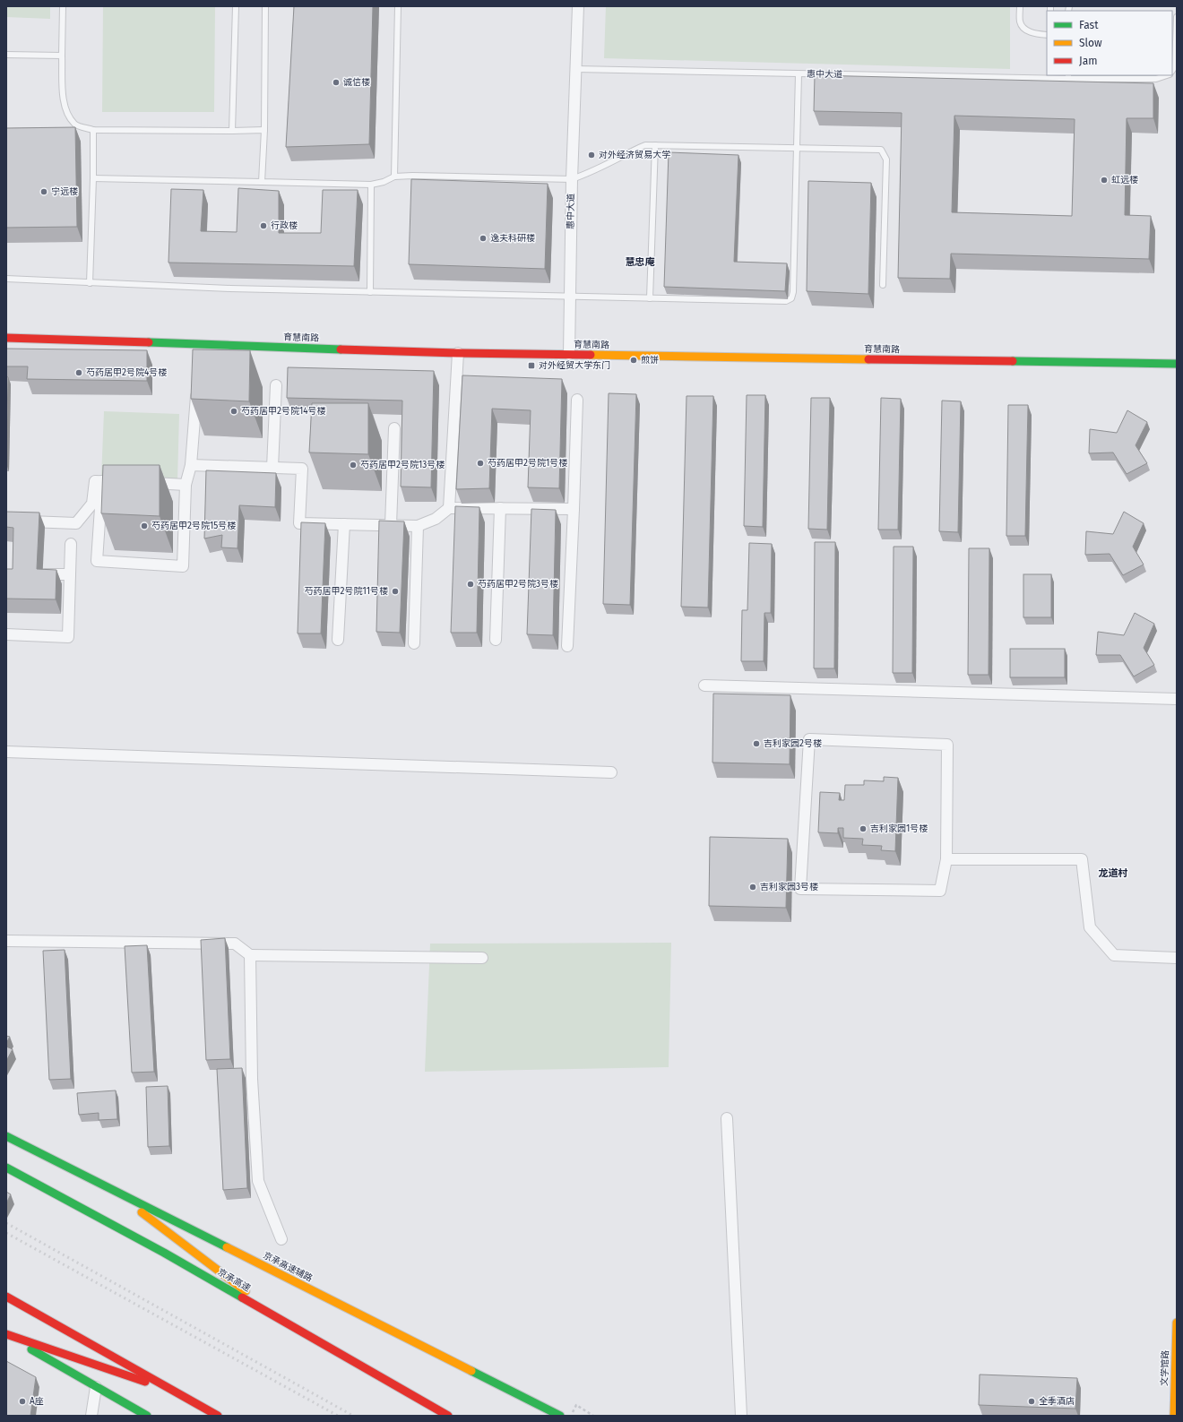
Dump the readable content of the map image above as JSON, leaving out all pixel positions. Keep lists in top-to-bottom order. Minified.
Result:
{"streets":{"main road":["育慧南路","京承高速辅路","京承高速","文学馆路"],"street":["惠中大道"]},"crossings":[["惠中大道","育慧南路"]],"districts":["慧忠庵","龙道村"],"places":{"other":["诚信楼","对外经济贸易大学","虹远楼","宁远楼","行政楼","逸夫科研楼","煎饼","芍药居甲2号院4号楼","芍药居甲2号院14号楼","芍药居甲2号院1号楼","芍药居甲2号院13号楼","芍药居甲2号院15号楼","芍药居甲2号院3号楼","芍药居甲2号院11号楼","吉利家园2号楼","吉利家园1号楼","吉利家园3号楼","A座","全季酒店"],"transit":["对外经贸大学东门"]},"legend":["Fast","Slow","Jam"]}
